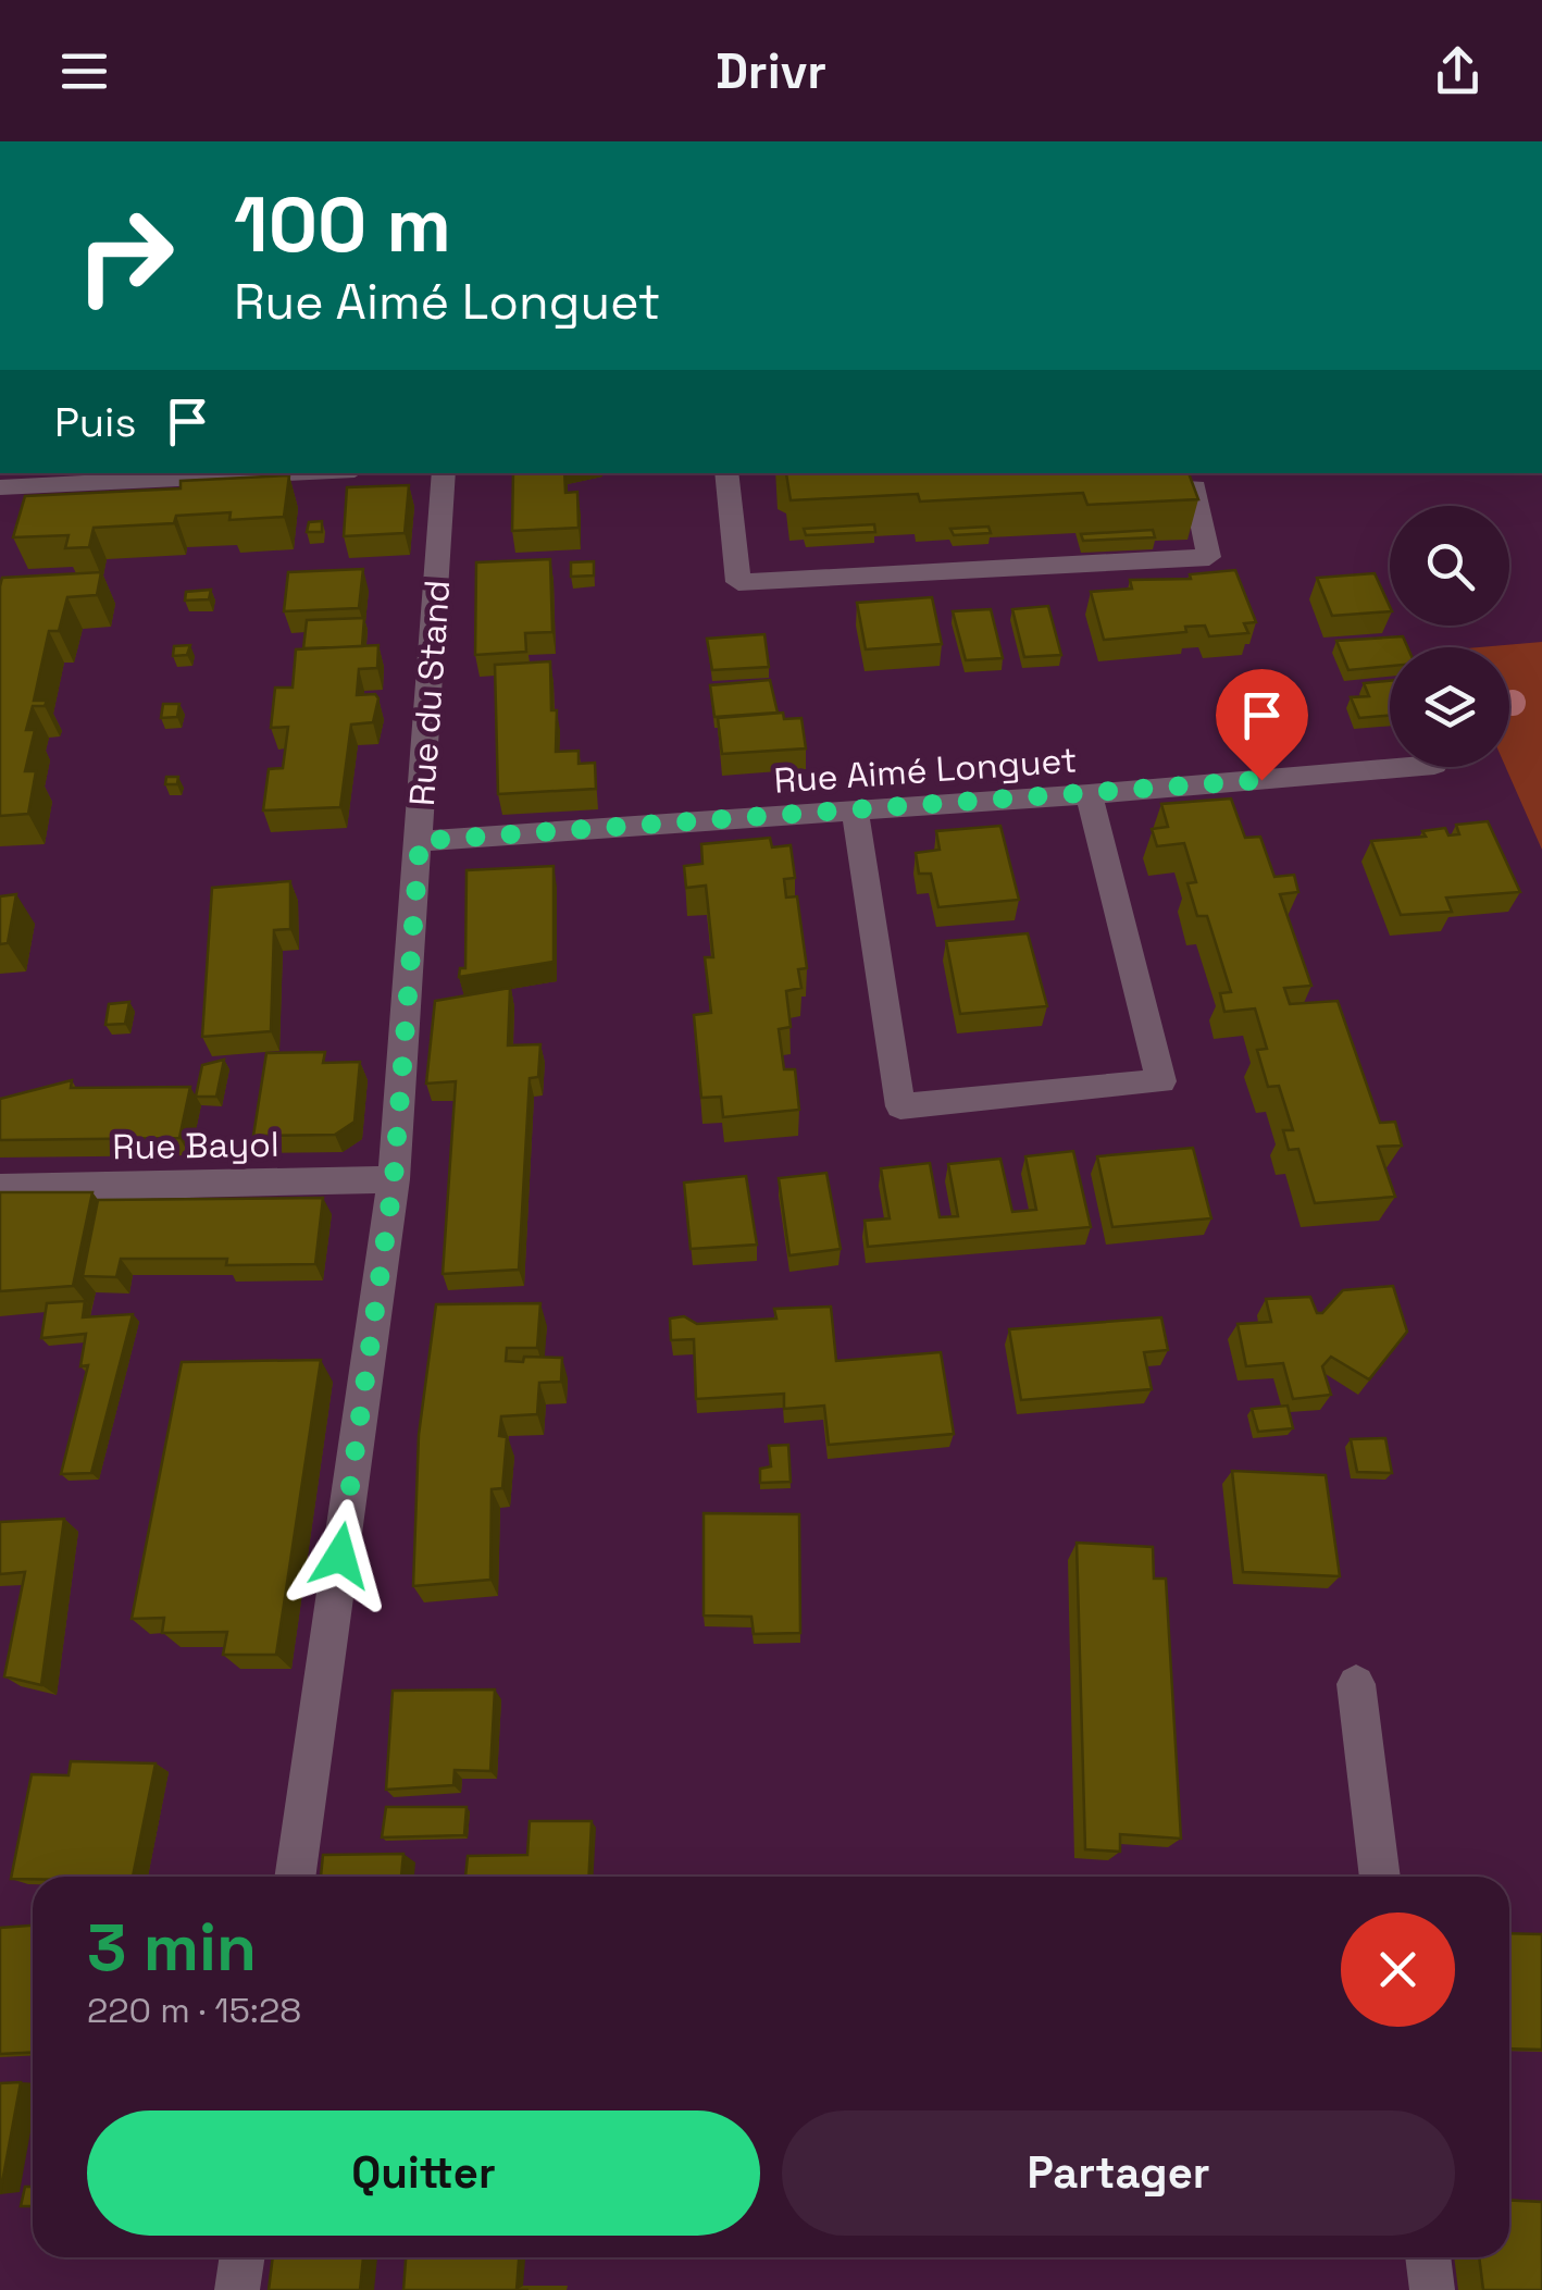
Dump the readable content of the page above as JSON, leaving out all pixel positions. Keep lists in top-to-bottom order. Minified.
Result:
{"streets":{"street":["Rue du Stand","Rue Aimé Longuet","Rue Bayol"]},"crossings":[["Rue du Stand","Rue Aimé Longuet"],["Rue du Stand","Rue Bayol"]],"page":{"header":"Drivr","turn":["100 m","Rue Aimé Longuet"],"then":"Puis","heading":["3 min","220 m · 15:28"],"buttons":["Quitter","Partager"]}}
